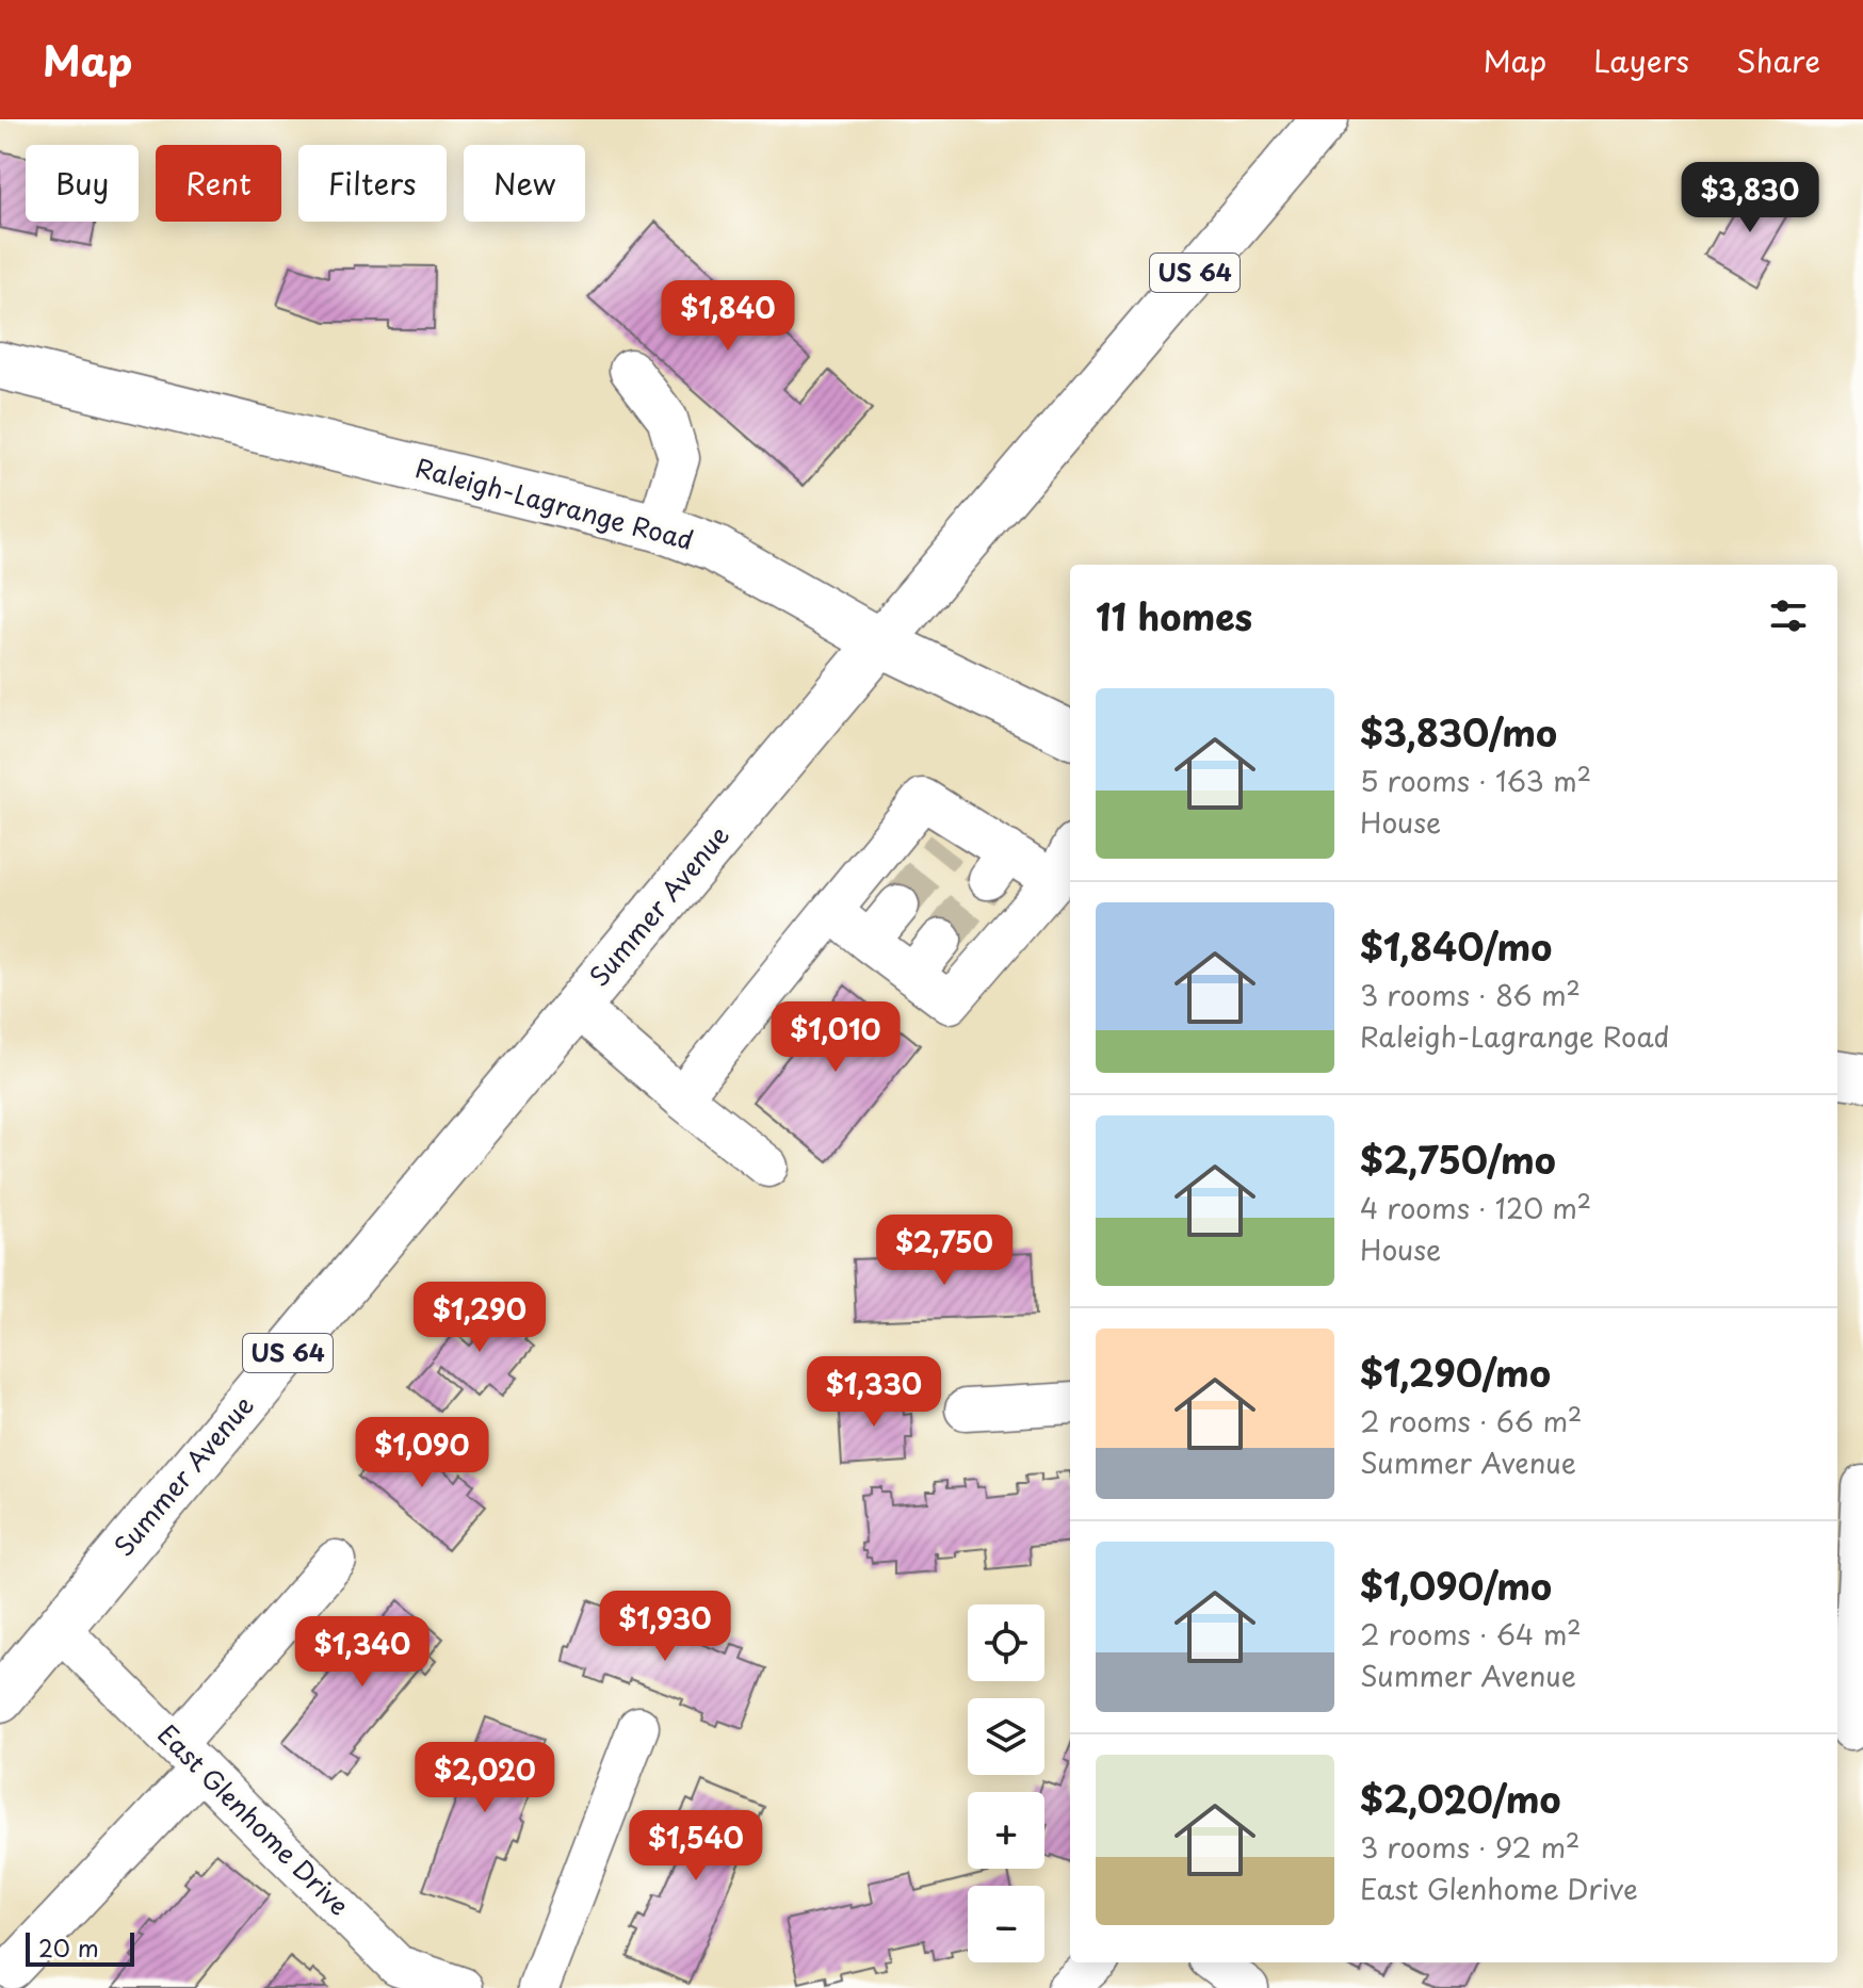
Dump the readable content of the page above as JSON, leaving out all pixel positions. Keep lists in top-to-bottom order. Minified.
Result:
{"streets":{"main road":["US 64","Raleigh-Lagrange Road","Summer Avenue"],"street":["East Glenhome Drive"]},"crossings":[["Raleigh-Lagrange Road","Summer Avenue"],["Summer Avenue","East Glenhome Drive"]],"scale_bar":"20 m","page":{"header":"Map","nav":["Map","Layers","Share"],"chip":["Buy","Rent","Filters","New"],"price":["$3,830","$1,840","$1,010","$2,750","$1,290","$1,330","$1,090","$1,930","$1,340","$2,020","$1,540"],"heading":"11 homes","list":[{"name":"$3,830/mo","note":"5 rooms · 163 m² · House"},{"name":"$1,840/mo","note":"3 rooms · 86 m² · Raleigh-Lagrange Road"},{"name":"$2,750/mo","note":"4 rooms · 120 m² · House"},{"name":"$1,290/mo","note":"2 rooms · 66 m² · Summer Avenue"},{"name":"$1,090/mo","note":"2 rooms · 64 m² · Summer Avenue"},{"name":"$2,020/mo","note":"3 rooms · 92 m² · East Glenhome Drive"}],"map_buttons":["+","−"],"scale":"20 m"}}
